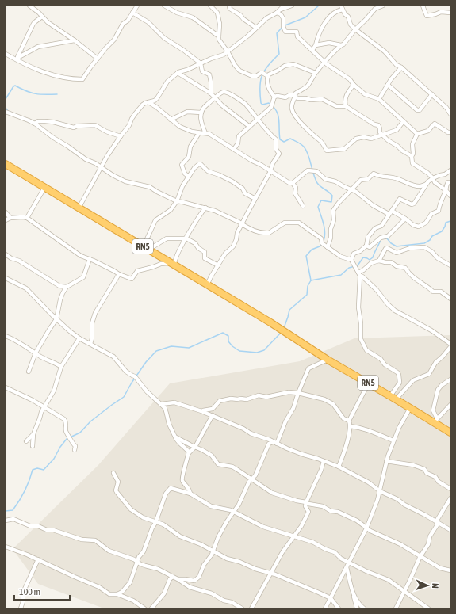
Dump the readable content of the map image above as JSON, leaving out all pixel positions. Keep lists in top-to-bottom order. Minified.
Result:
{"streets":{"highway":["RN5"]},"scale_bar":"100 m","north":"right"}
